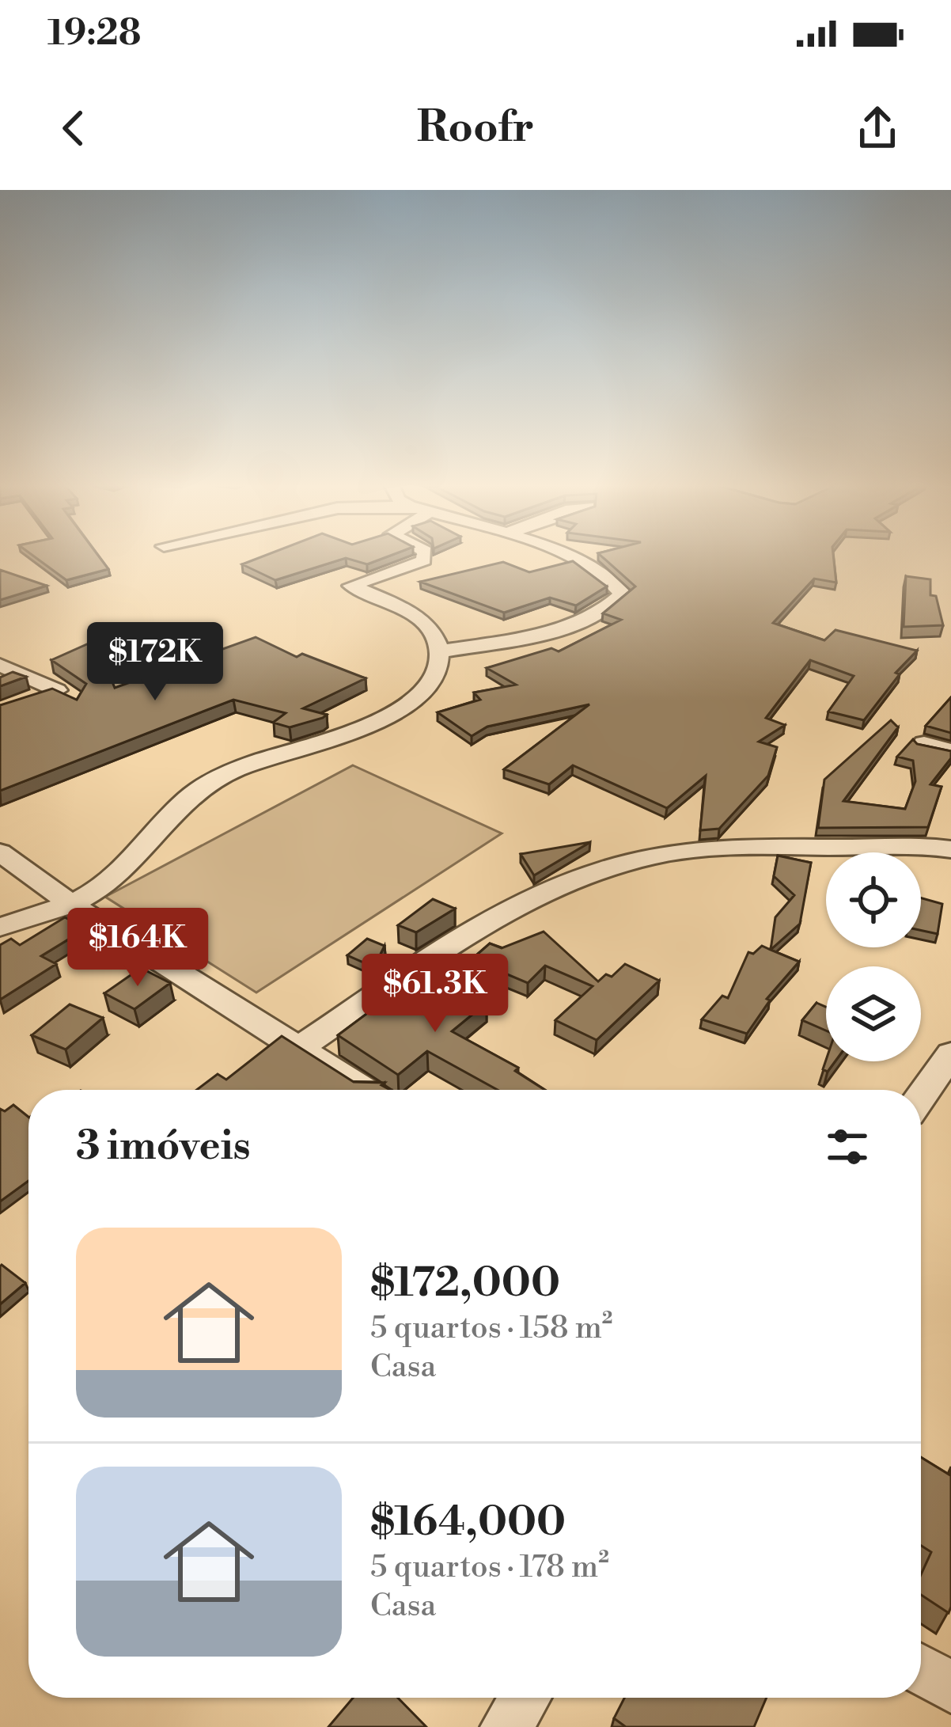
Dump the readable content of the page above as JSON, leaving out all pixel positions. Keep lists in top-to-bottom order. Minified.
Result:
{"page":{"status":"19:28","header":"Roofr","price":["$172K","$164K","$61.3K"],"heading":"3 imóveis","list":[{"name":"$172,000","note":"5 quartos · 158 m² · Casa"},{"name":"$164,000","note":"5 quartos · 178 m² · Casa"}]}}
